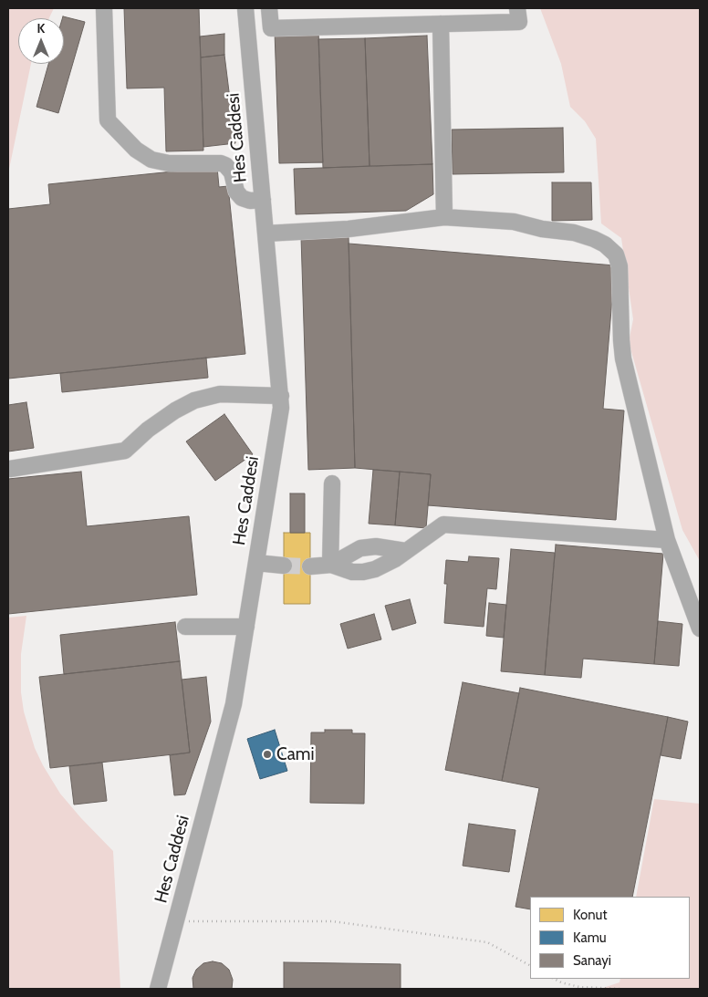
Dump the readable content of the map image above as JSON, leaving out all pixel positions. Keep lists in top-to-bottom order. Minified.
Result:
{"streets":{"street":["Hes Caddesi"]},"places":["Cami"],"legend":["Konut","Kamu","Sanayi"],"north":"top"}
